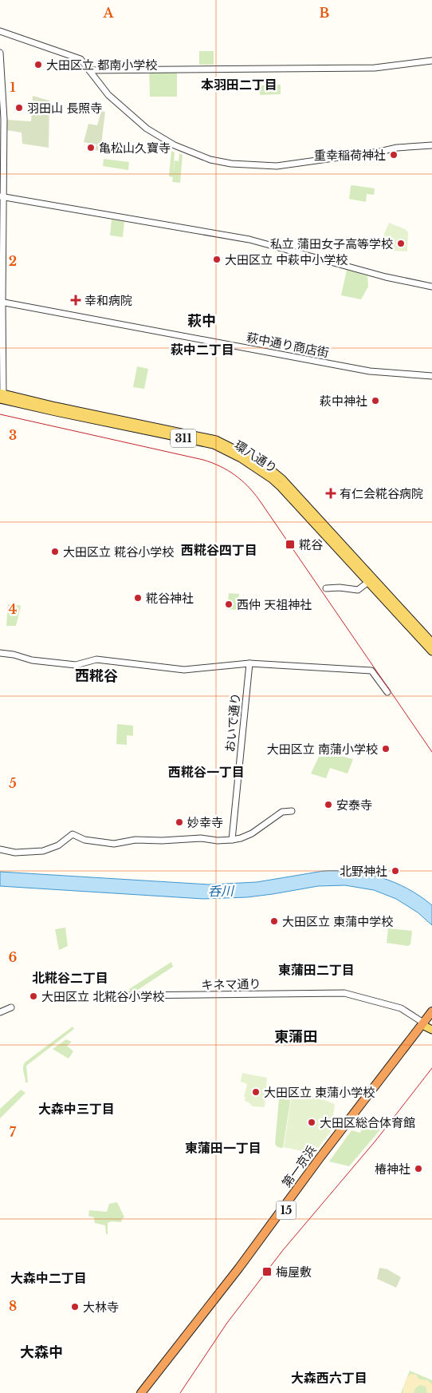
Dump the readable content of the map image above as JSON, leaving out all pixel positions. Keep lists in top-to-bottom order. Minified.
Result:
{"streets":{"highway":["第一京浜","15"],"main road":["311","環八通り"],"street":["萩中通り商店街","おいで通り","キネマ通り"]},"crossings":[["キネマ通り","第一京浜"]],"districts":["本羽田二丁目","萩中","萩中二丁目","西糀谷四丁目","西糀谷","西糀谷一丁目","東蒲田二丁目","北糀谷二丁目","東蒲田","大森中三丁目","東蒲田一丁目","大森中二丁目","大森中","大森西六丁目"],"water":["呑川"],"places":{"other":["大田区立 都南小学校","羽田山 長照寺","亀松山久寶寺","重幸稲荷神社","私立 蒲田女子高等学校","大田区立 中萩中小学校","萩中神社","大田区立 糀谷小学校","糀谷神社","西仲 天祖神社","大田区立 南蒲小学校","安泰寺","妙幸寺","北野神社","大田区立 東蒲中学校","大田区立 北糀谷小学校","大田区立 東蒲小学校","大田区総合体育館","椿神社","大林寺"],"health":["幸和病院","有仁会糀谷病院"],"transit":["糀谷","梅屋敷"]},"grid":{"columns":["A","B"],"rows":["1","2","3","4","5","6","7","8"]}}
